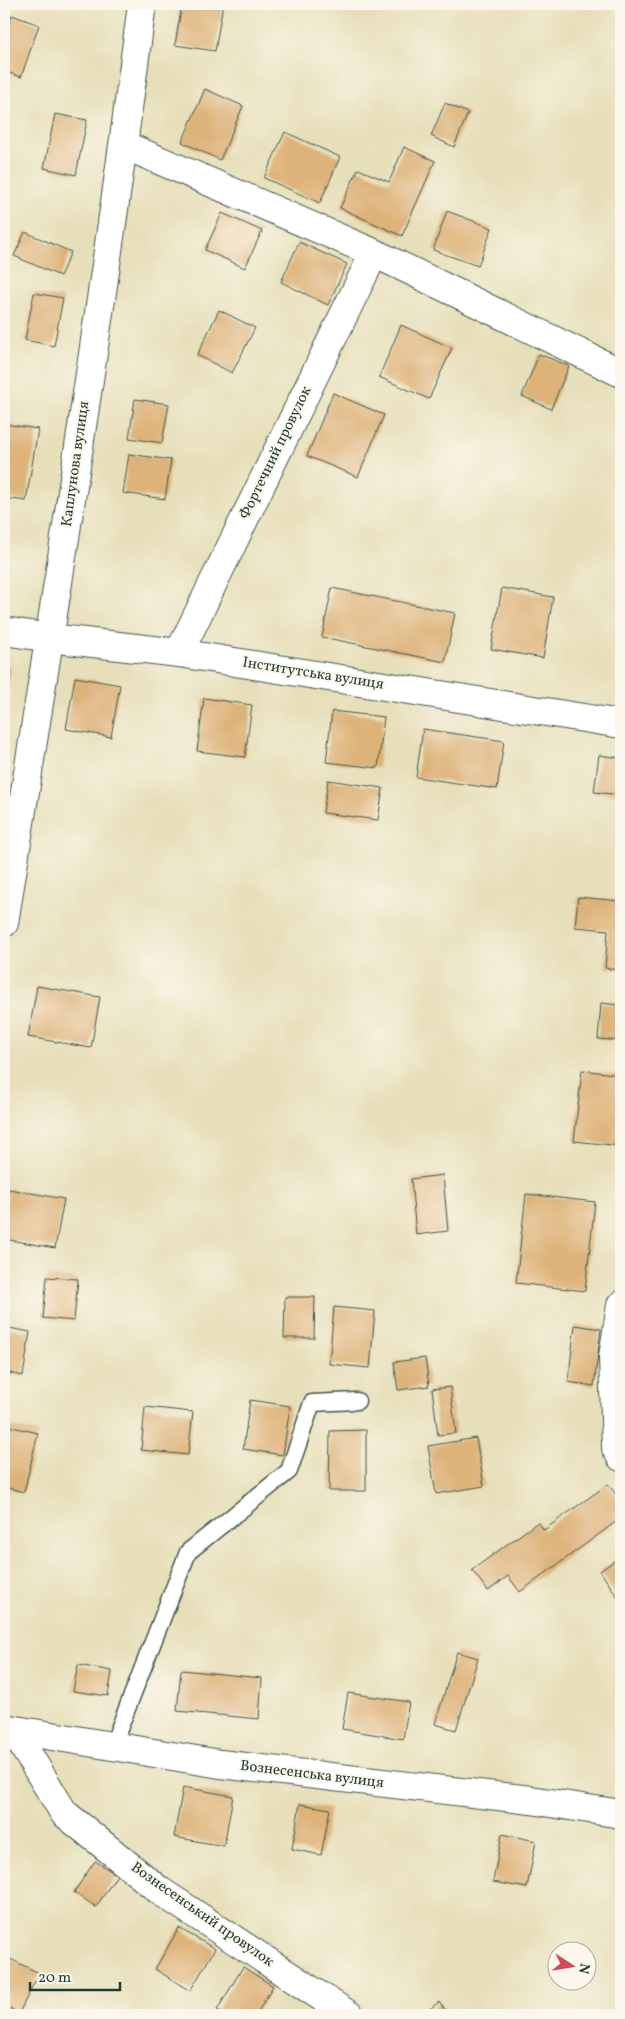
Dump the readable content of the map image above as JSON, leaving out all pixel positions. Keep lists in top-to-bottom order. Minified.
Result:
{"streets":{"street":["Фортечний провулок","Каплунова вулиця","Інститутська вулиця","Вознесенська вулиця","Вознесенський провулок"]},"crossings":[["Фортечний провулок","Інститутська вулиця"],["Каплунова вулиця","Інститутська вулиця"],["Вознесенська вулиця","Вознесенський провулок"]],"scale_bar":"20 m","north":"right"}
